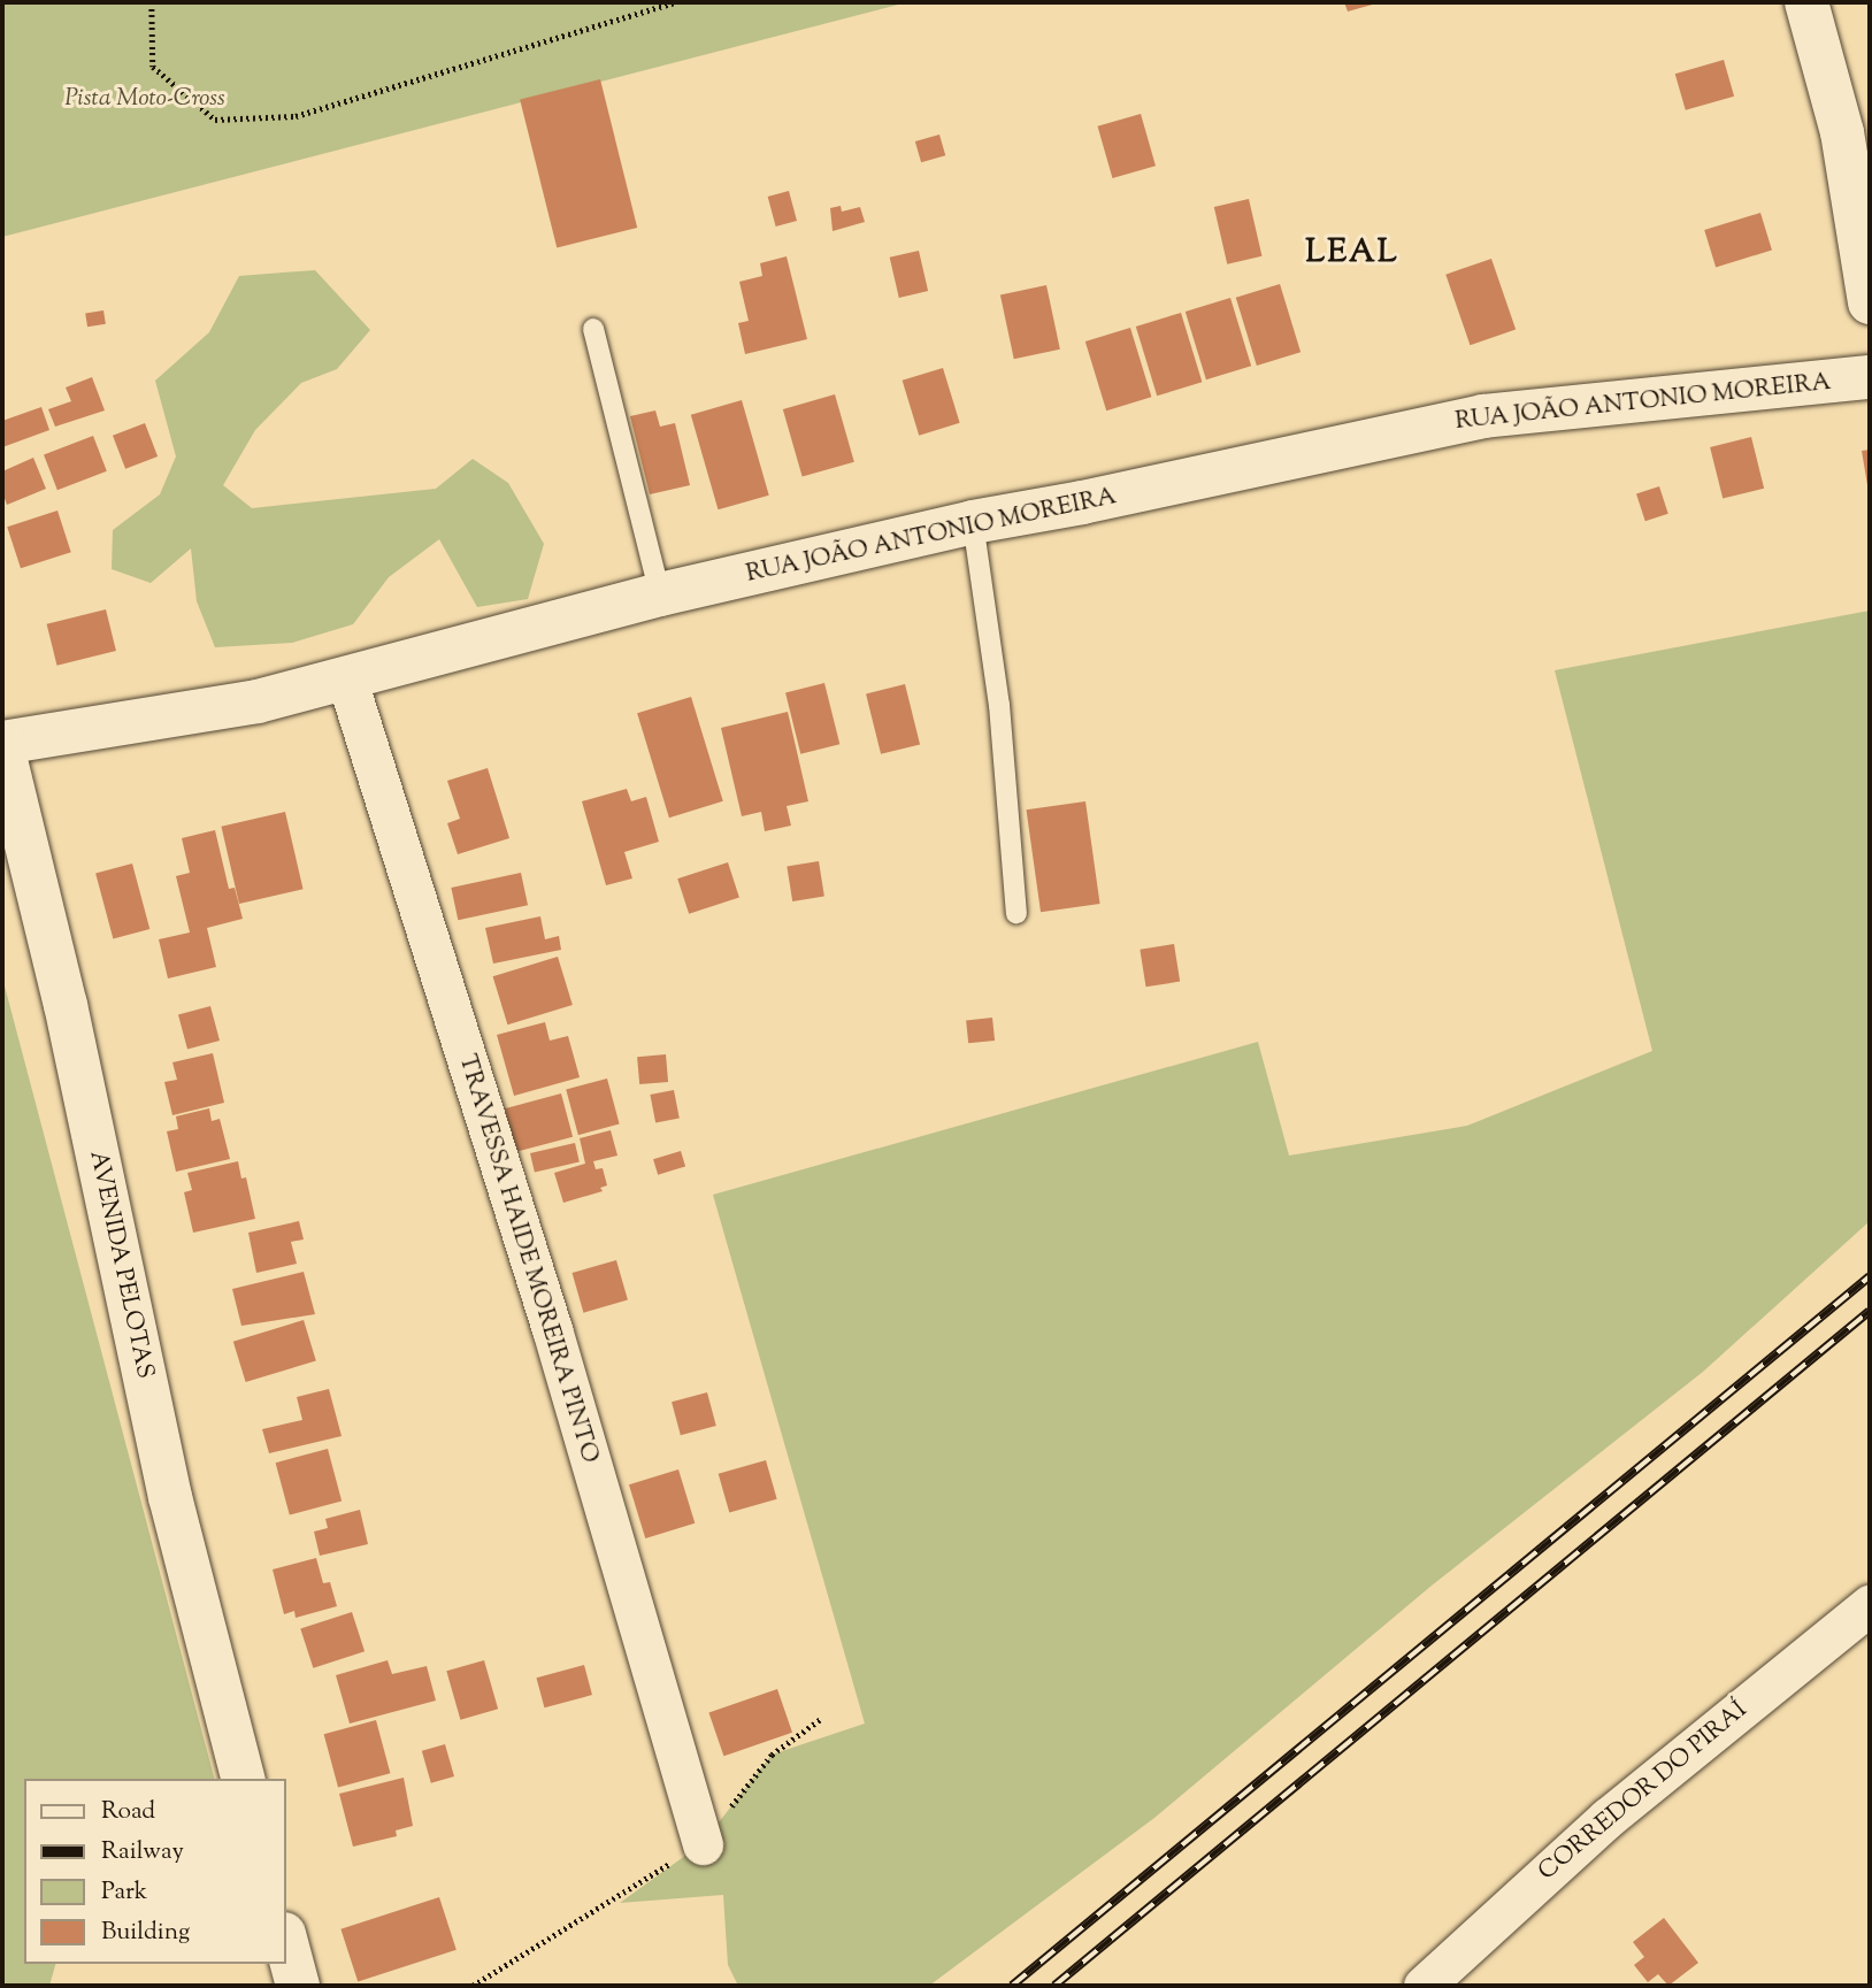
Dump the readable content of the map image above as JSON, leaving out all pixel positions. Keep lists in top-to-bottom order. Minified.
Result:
{"streets":{"main road":["RUA JOÃO ANTONIO MOREIRA","AVENIDA PELOTAS"],"street":["TRAVESSA HAIDE MOREIRA PINTO","CORREDOR DO PIRAÍ"]},"crossings":[["RUA JOÃO ANTONIO MOREIRA","TRAVESSA HAIDE MOREIRA PINTO"],["RUA JOÃO ANTONIO MOREIRA","AVENIDA PELOTAS"]],"districts":["LEAL"],"parks":["Pista Moto-Cross"],"legend":["Road","Railway","Park","Building"]}
